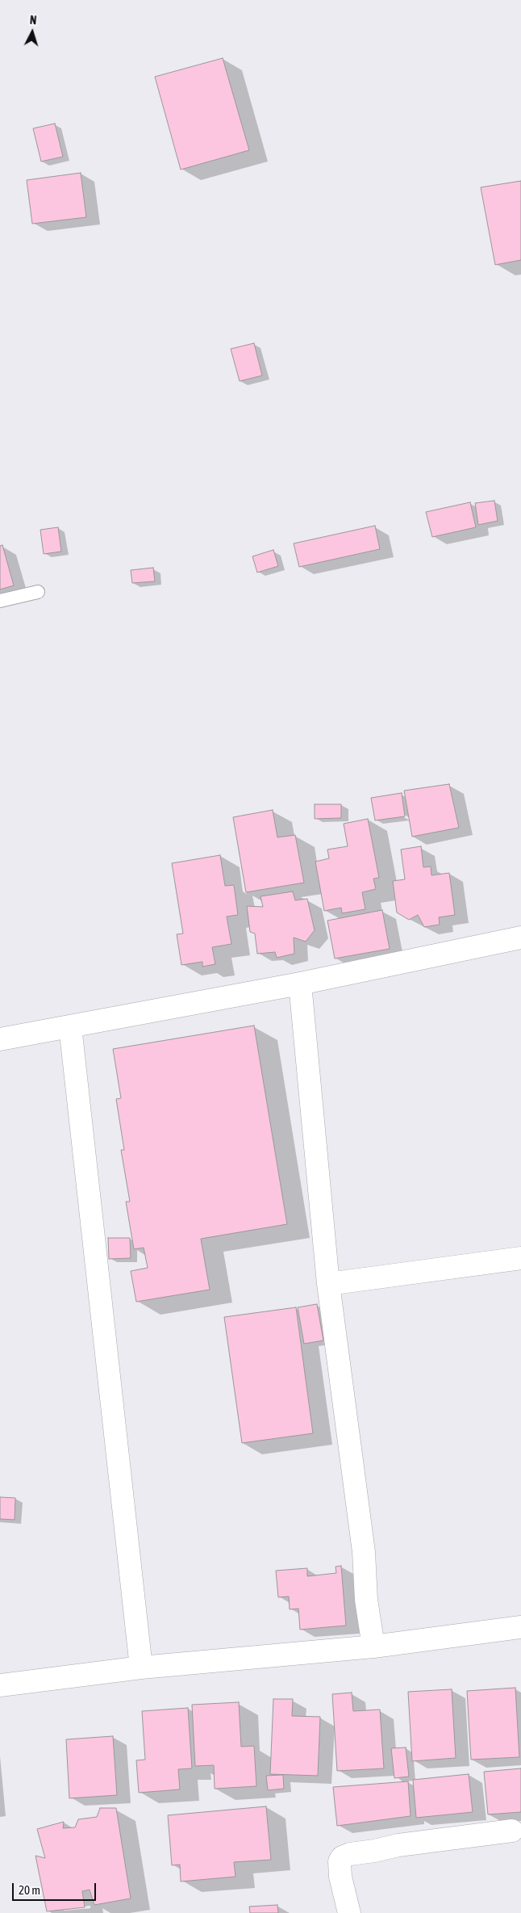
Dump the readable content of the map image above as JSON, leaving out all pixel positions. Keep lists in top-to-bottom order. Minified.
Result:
{"scale_bar":"20 m","north":"top"}
